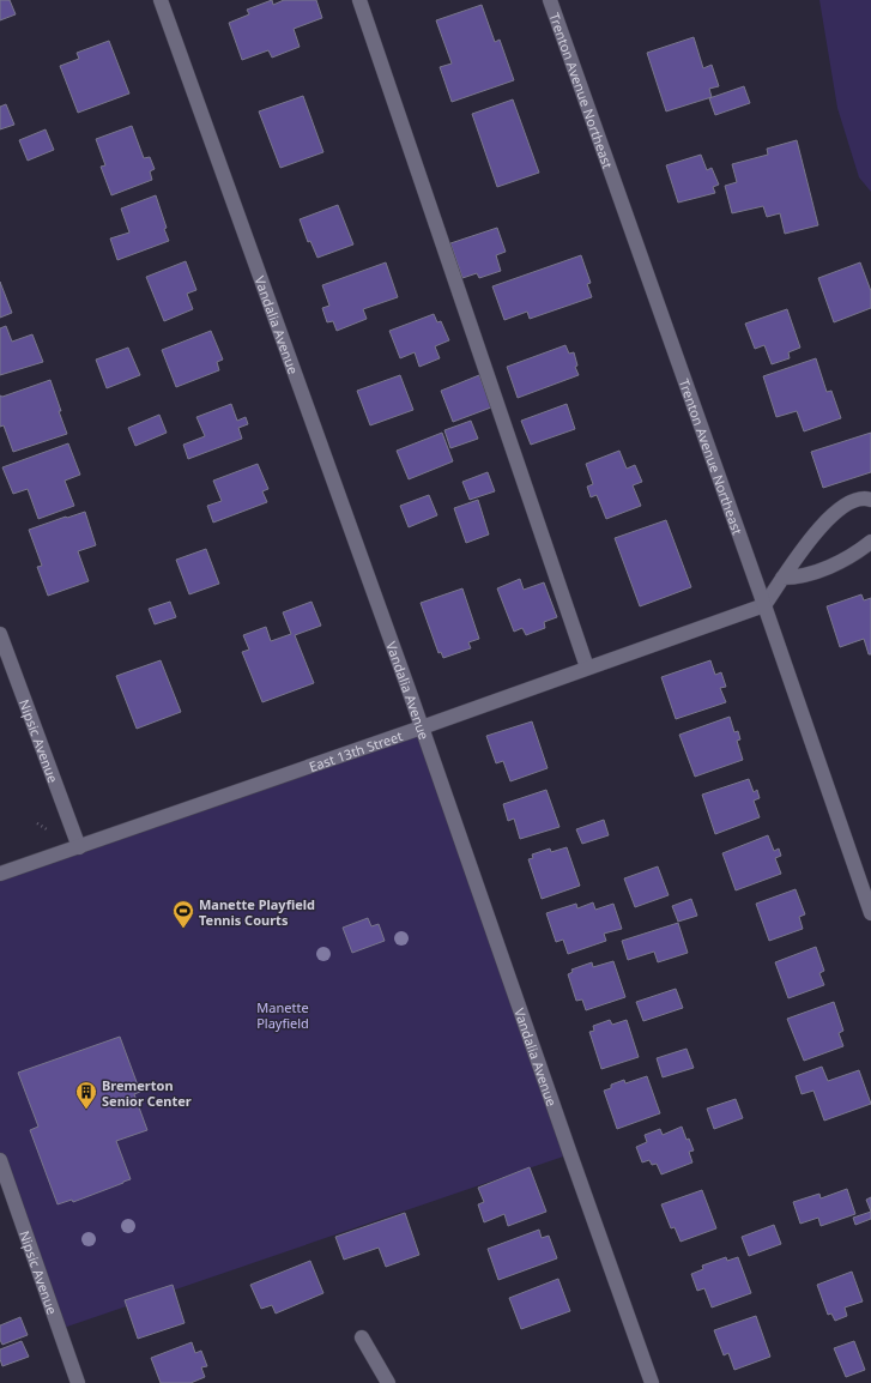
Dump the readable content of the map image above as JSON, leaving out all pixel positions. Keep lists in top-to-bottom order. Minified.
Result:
{"streets":{"street":["Trenton Avenue Northeast","Vandalia Avenue","Nipsic Avenue","East 13th Street"]},"crossings":[["Trenton Avenue Northeast","East 13th Street"],["Vandalia Avenue","East 13th Street"],["Nipsic Avenue","East 13th Street"]],"parks":["Manette Playfield"],"places":{"sports":["Manette Playfield Tennis Courts"],"building":["Bremerton Senior Center"]}}
